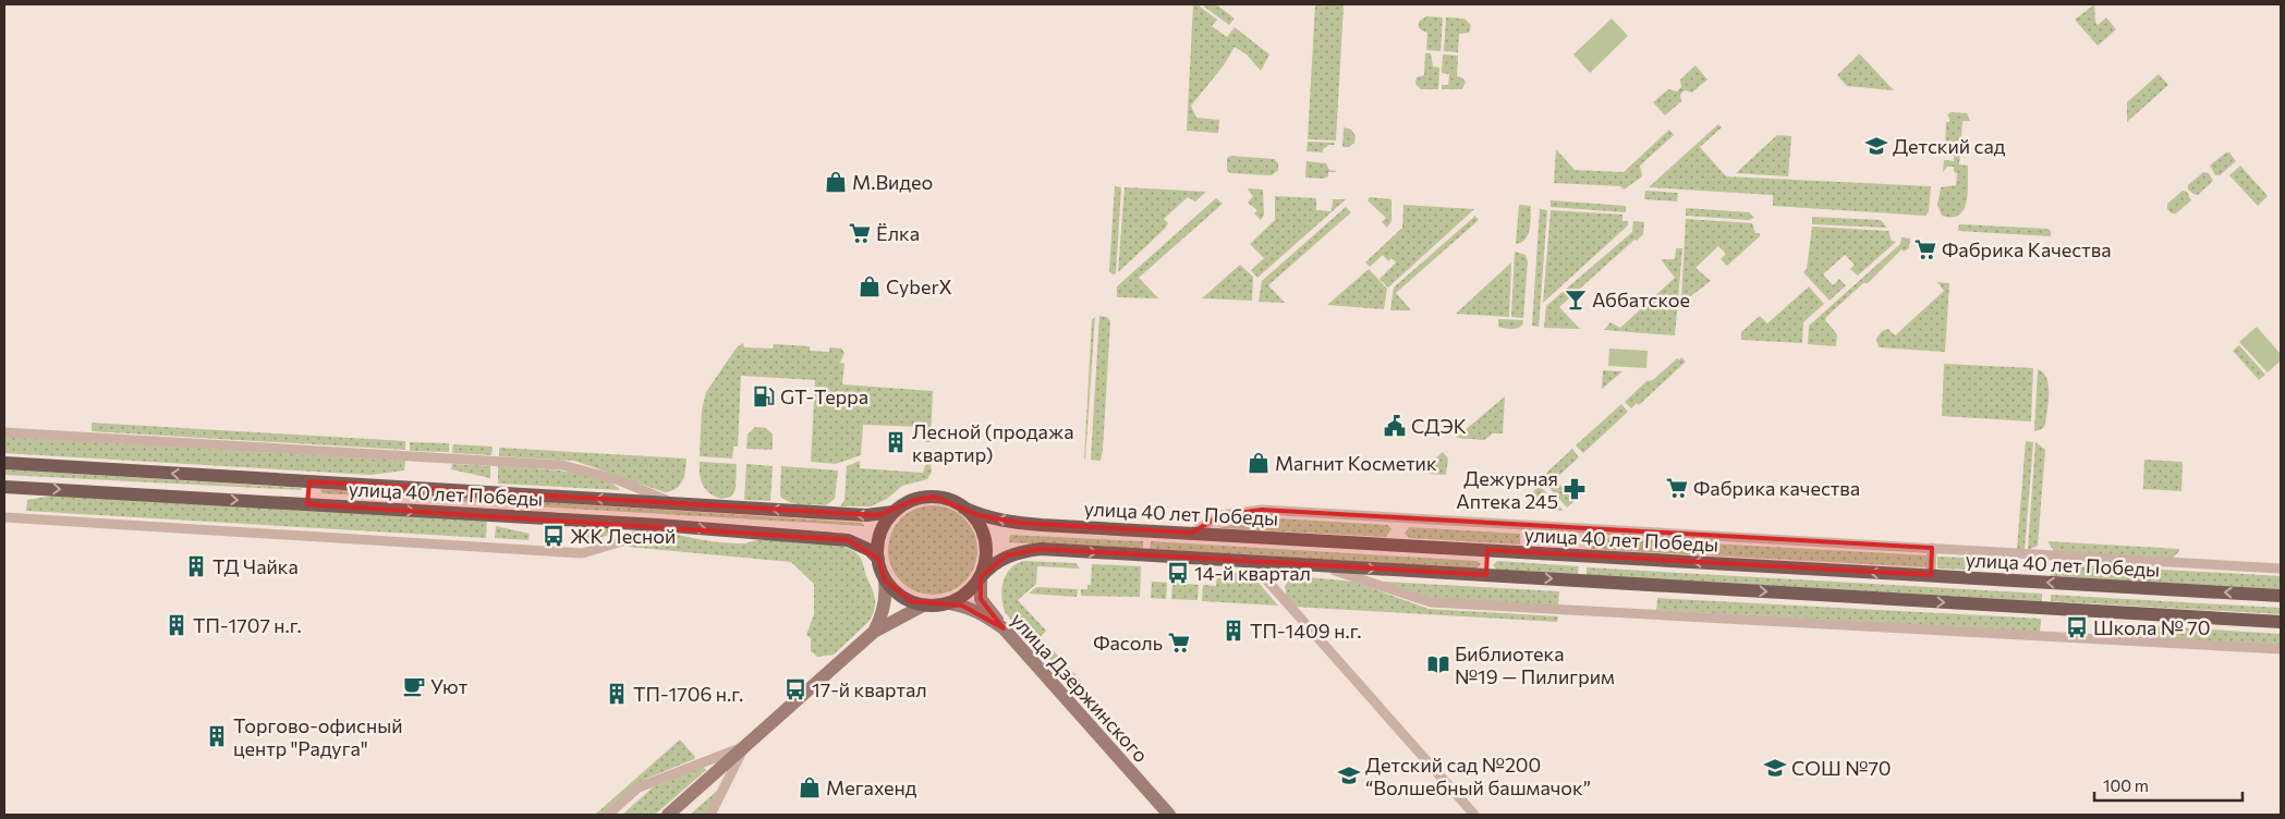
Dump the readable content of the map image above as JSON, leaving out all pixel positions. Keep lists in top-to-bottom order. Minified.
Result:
{"streets":{"main road":["улица 40 лет Победы","улица Дзержинского"]},"crossings":[["улица 40 лет Победы","улица Дзержинского"]],"places":{"school or university":["Детский сад","СОШ №70","Детский сад №200 “Волшебный башмачок”"],"shop":["М.Видео","CyberX","Магнит Косметик","Мегахенд"],"supermarket":["Ёлка","Фабрика Качества","Фабрика качества","Фасоль"],"bar":["Аббатское"],"fuel station":["GT-Терра"],"public building":["СДЭК"],"building":["Лесной (продажа квартир)","ТД Чайка","ТП-1707 н.г.","ТП-1409 н.г.","ТП-1706 н.г.","Торгово-офисный центр \"Радуга\""],"pharmacy":["Дежурная Аптека 245"],"bus stop":["ЖК Лесной","14-й квартал","Школа № 70","17-й квартал"],"library":["Библиотека №19 — Пилигрим"],"cafe":["Уют"]},"scale_bar":"100 m"}
